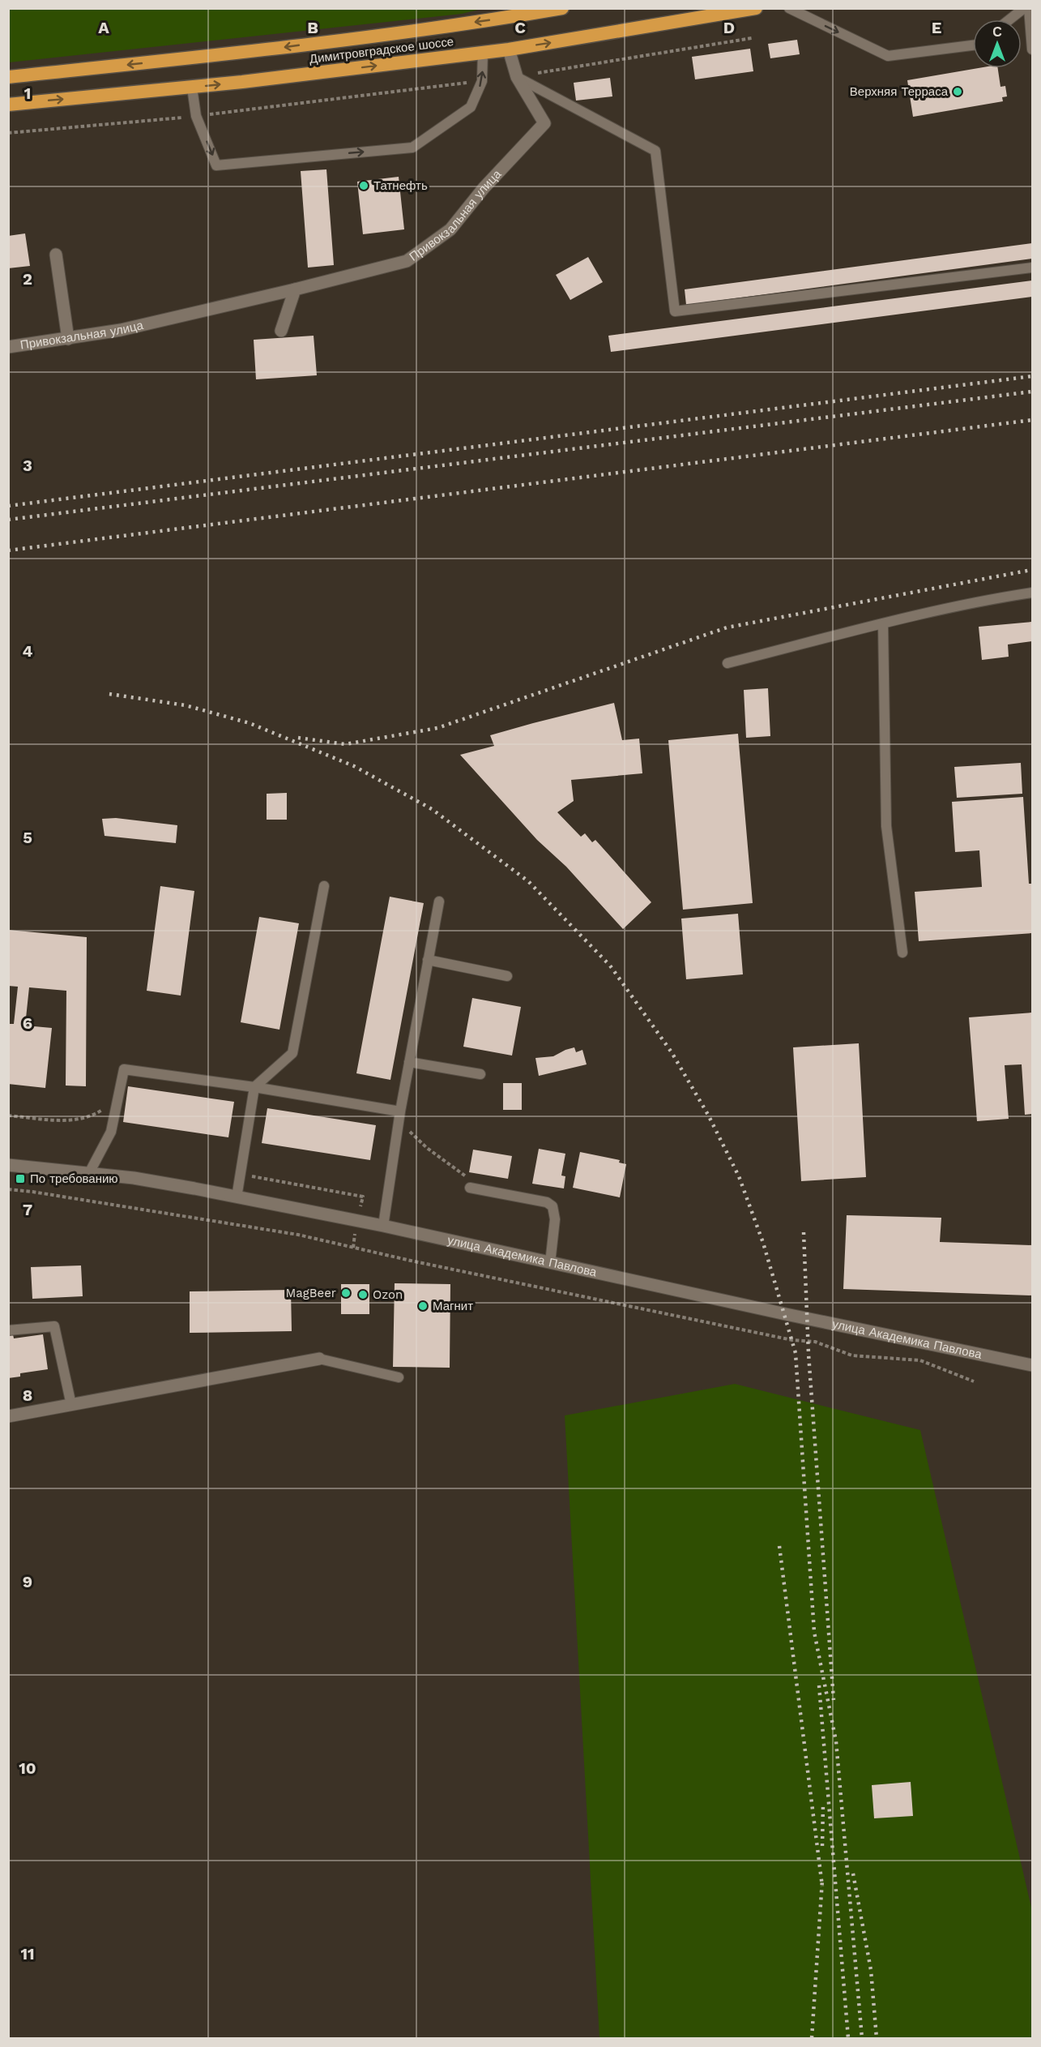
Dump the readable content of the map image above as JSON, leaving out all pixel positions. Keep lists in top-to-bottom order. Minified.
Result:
{"streets":{"highway":["Димитровградское шоссе"],"street":["Привокзальная улица","улица Академика Павлова"]},"places":{"other":["Верхняя Терраса","Татнефть","MagBeer","Ozon","Магнит"],"transit":["По требованию"]},"north":"top","grid":{"columns":["A","B","C","D","E"],"rows":["1","2","3","4","5","6","7","8","9","10","11"]}}
